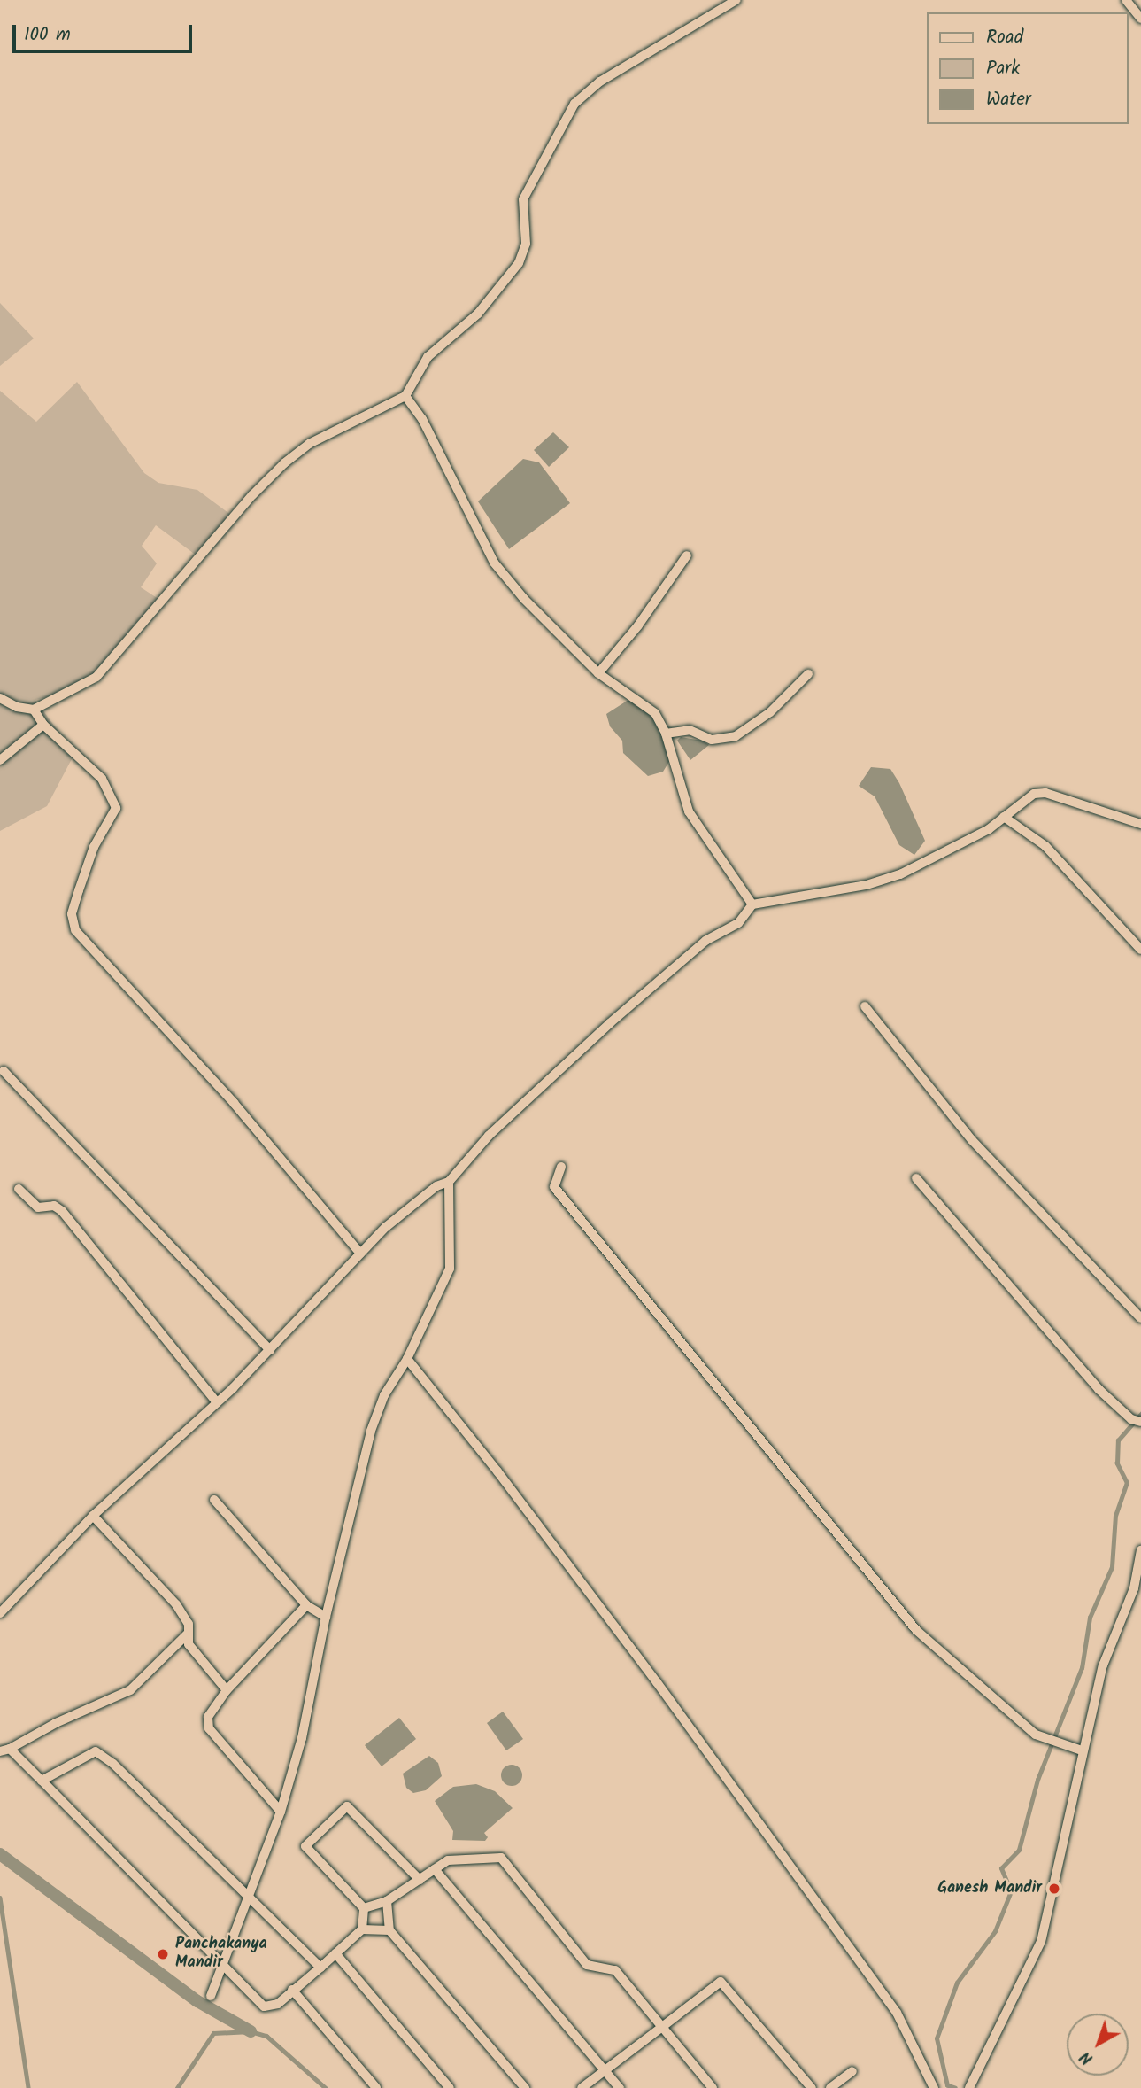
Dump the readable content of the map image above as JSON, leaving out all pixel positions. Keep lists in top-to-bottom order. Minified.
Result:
{"places":["Ganesh Mandir","Panchakanya Mandir"],"legend":["Road","Park","Water"],"scale_bar":"100 m","north":"bottom left"}
